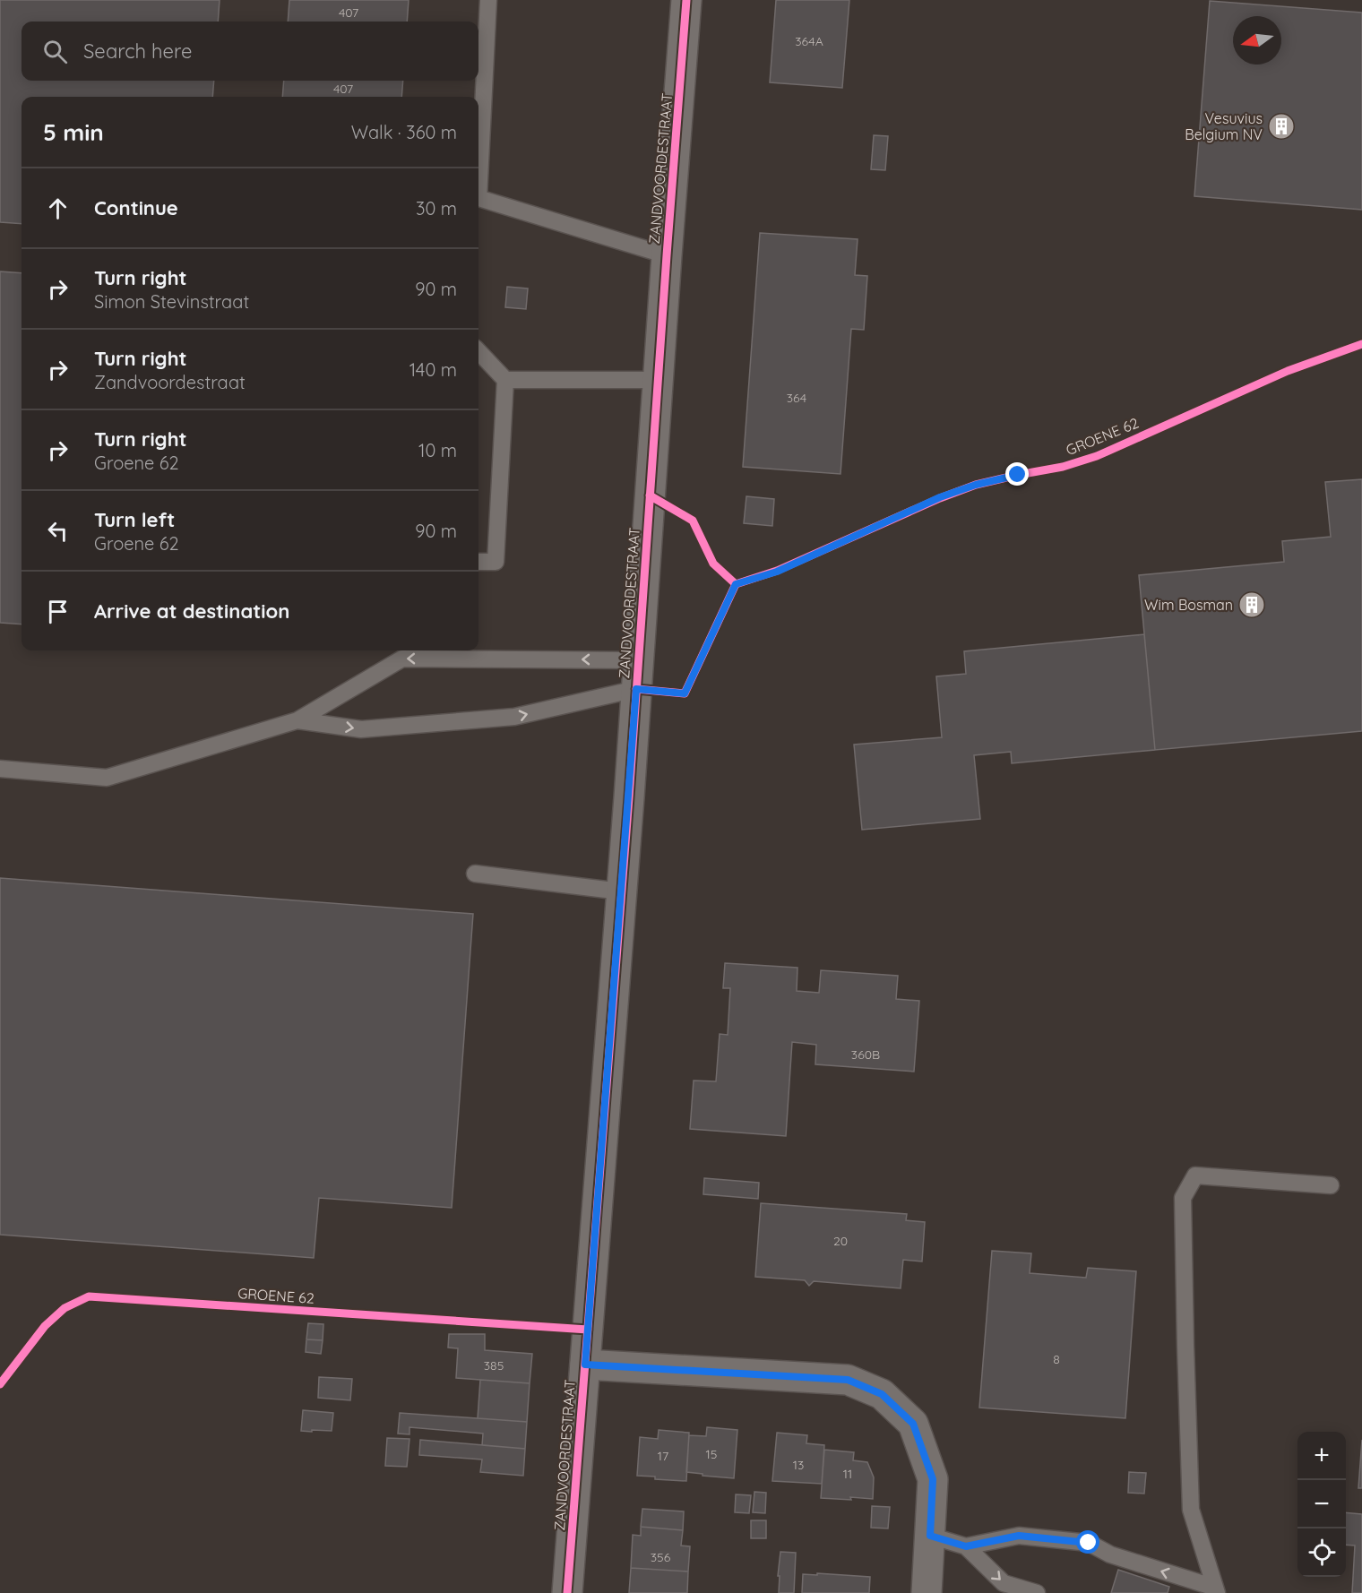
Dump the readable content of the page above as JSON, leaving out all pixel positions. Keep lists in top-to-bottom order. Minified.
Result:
{"streets":{"main road":["ZANDVOORDESTRAAT"],"cycle path":["GROENE 62"]},"places":{"building":["Vesuvius Belgium NV","Wim Bosman"]},"house_numbers":["407","364A","407","364","360B","20","8","385","15","17","13","11","356"],"north":"left","page":{"search":"Search here","heading":["5 min","Walk · 360 m"],"list":[["Continue","30 m"],["Turn right","Simon Stevinstraat","90 m"],["Turn right","Zandvoordestraat","140 m"],["Turn right","Groene 62","10 m"],["Turn left","Groene 62","90 m"],"Arrive at destination"],"map_buttons":["+","−"]}}
